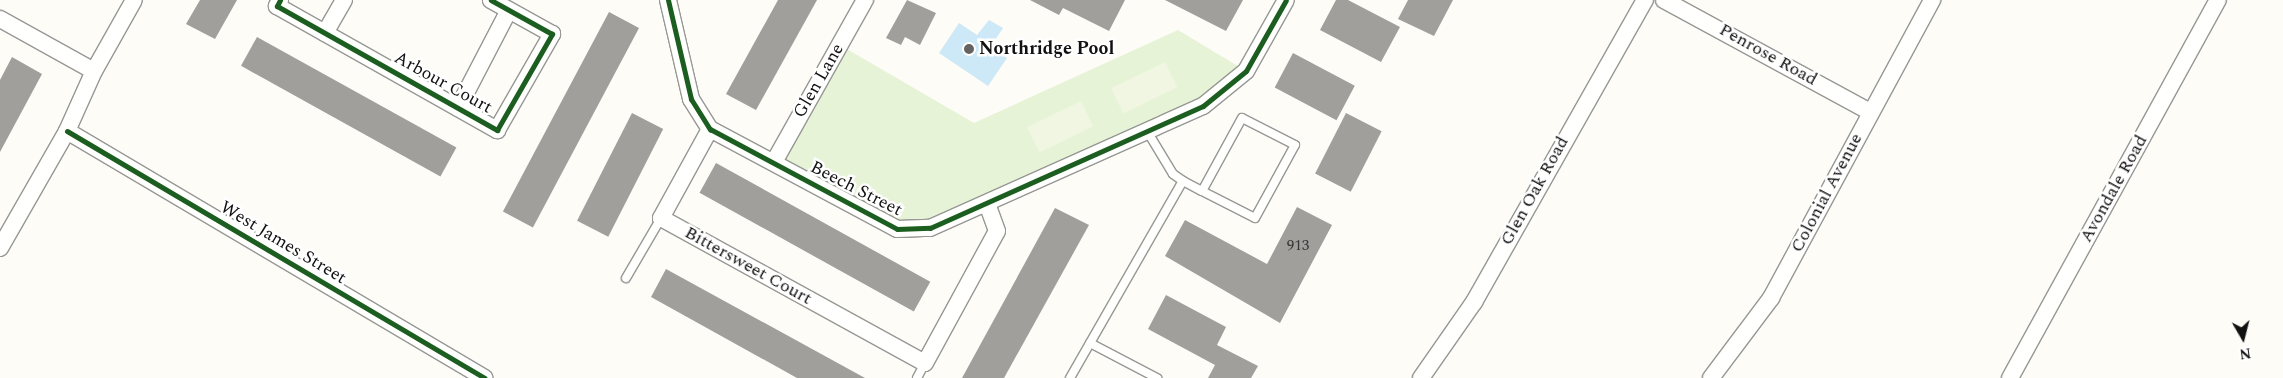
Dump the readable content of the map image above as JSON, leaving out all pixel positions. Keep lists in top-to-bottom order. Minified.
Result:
{"streets":{"street":["Penrose Road","Glen Lane","Arbour Court","Beech Street","Avondale Road","Glen Oak Road","Colonial Avenue","West James Street","Bittersweet Court"]},"crossings":[["Penrose Road","Colonial Avenue"],["Glen Lane","Beech Street"]],"places":["Northridge Pool"],"house_numbers":["913"],"north":"bottom"}
